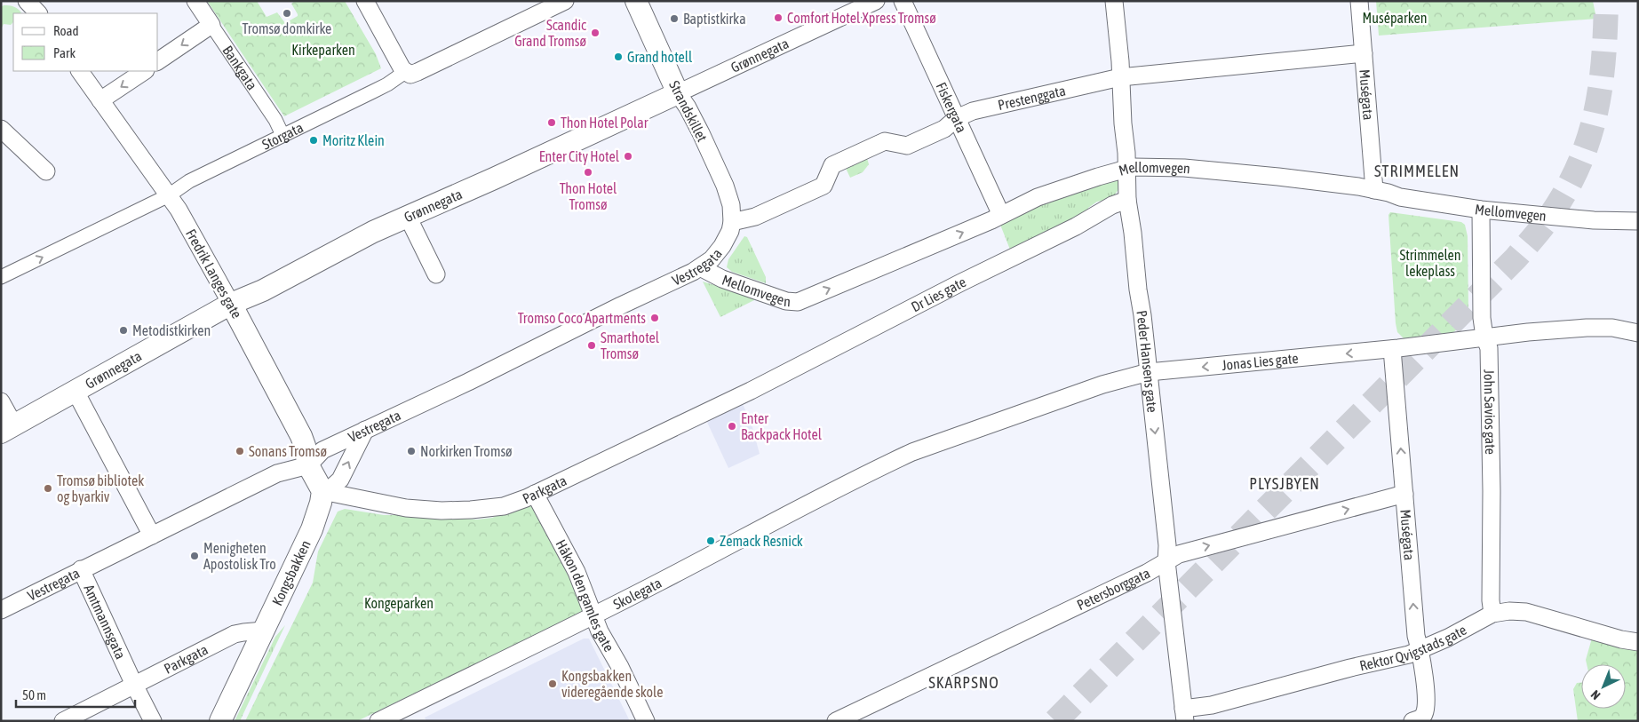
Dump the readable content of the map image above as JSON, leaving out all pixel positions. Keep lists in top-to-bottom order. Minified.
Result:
{"streets":{"street":["Grønnegata","Bankgata","Muségata","Prestenggata","Fiskergata","Strandskillet","Storgata","Mellomvegen","Vestregata","Fredrik Langes gate","Dr Lies gate","Peder Hansens gate","Jonas Lies gate","John Savios gate","Parkgata","Kongsbakken","Petersborggata","Skolegata","Håkon den gamles gate","Amtmannsgata","Rektor Qvigstads gate"]},"crossings":[["Grønnegata","Strandskillet"],["Grønnegata","Fredrik Langes gate"],["Bankgata","Storgata"],["Muségata","Prestenggata"],["Muségata","Mellomvegen"],["Muségata","Jonas Lies gate"],["Muségata","Petersborggata"],["Muségata","Rektor Qvigstads gate"],["Prestenggata","Fiskergata"],["Prestenggata","Strandskillet"],["Prestenggata","Vestregata"],["Prestenggata","Peder Hansens gate"],["Fiskergata","Mellomvegen"],["Strandskillet","Vestregata"],["Storgata","Fredrik Langes gate"],["Mellomvegen","Vestregata"],["Mellomvegen","Peder Hansens gate"],["Mellomvegen","John Savios gate"],["Vestregata","Fredrik Langes gate"],["Vestregata","Amtmannsgata"],["Fredrik Langes gate","Parkgata"],["Fredrik Langes gate","Kongsbakken"],["Dr Lies gate","Peder Hansens gate"],["Dr Lies gate","Parkgata"],["Peder Hansens gate","Jonas Lies gate"],["Peder Hansens gate","Petersborggata"],["Peder Hansens gate","Rektor Qvigstads gate"],["Jonas Lies gate","John Savios gate"],["Jonas Lies gate","Skolegata"],["John Savios gate","Rektor Qvigstads gate"],["Parkgata","Kongsbakken"],["Parkgata","Håkon den gamles gate"],["Parkgata","Amtmannsgata"],["Skolegata","Håkon den gamles gate"]],"one_way":["Muségata","Petersborggata"],"districts":["STRIMMELEN","PLYSJBYEN","SKARPSNO"],"parks":["Muséparken","Kirkeparken","Strimmelen lekeplass","Kongeparken"],"places":["Tromsø domkirke","Comfort Hotel Xpress Tromsø","Baptistkirka","Scandic Grand Tromsø","Grand hotell","Thon Hotel Polar","Moritz Klein","Enter City Hotel","Thon Hotel Tromsø","Tromso Coco Apartments","Metodistkirken","Smarthotel Tromsø","Enter Backpack Hotel","Sonans Tromsø","Norkirken Tromsø","Tromsø bibliotek og byarkiv","Zemack Resnick","Menigheten Apostolisk Tro","Kongsbakken videregående skole"],"legend":["Road","Park"],"scale_bar":"50 m","north":"bottom left"}
